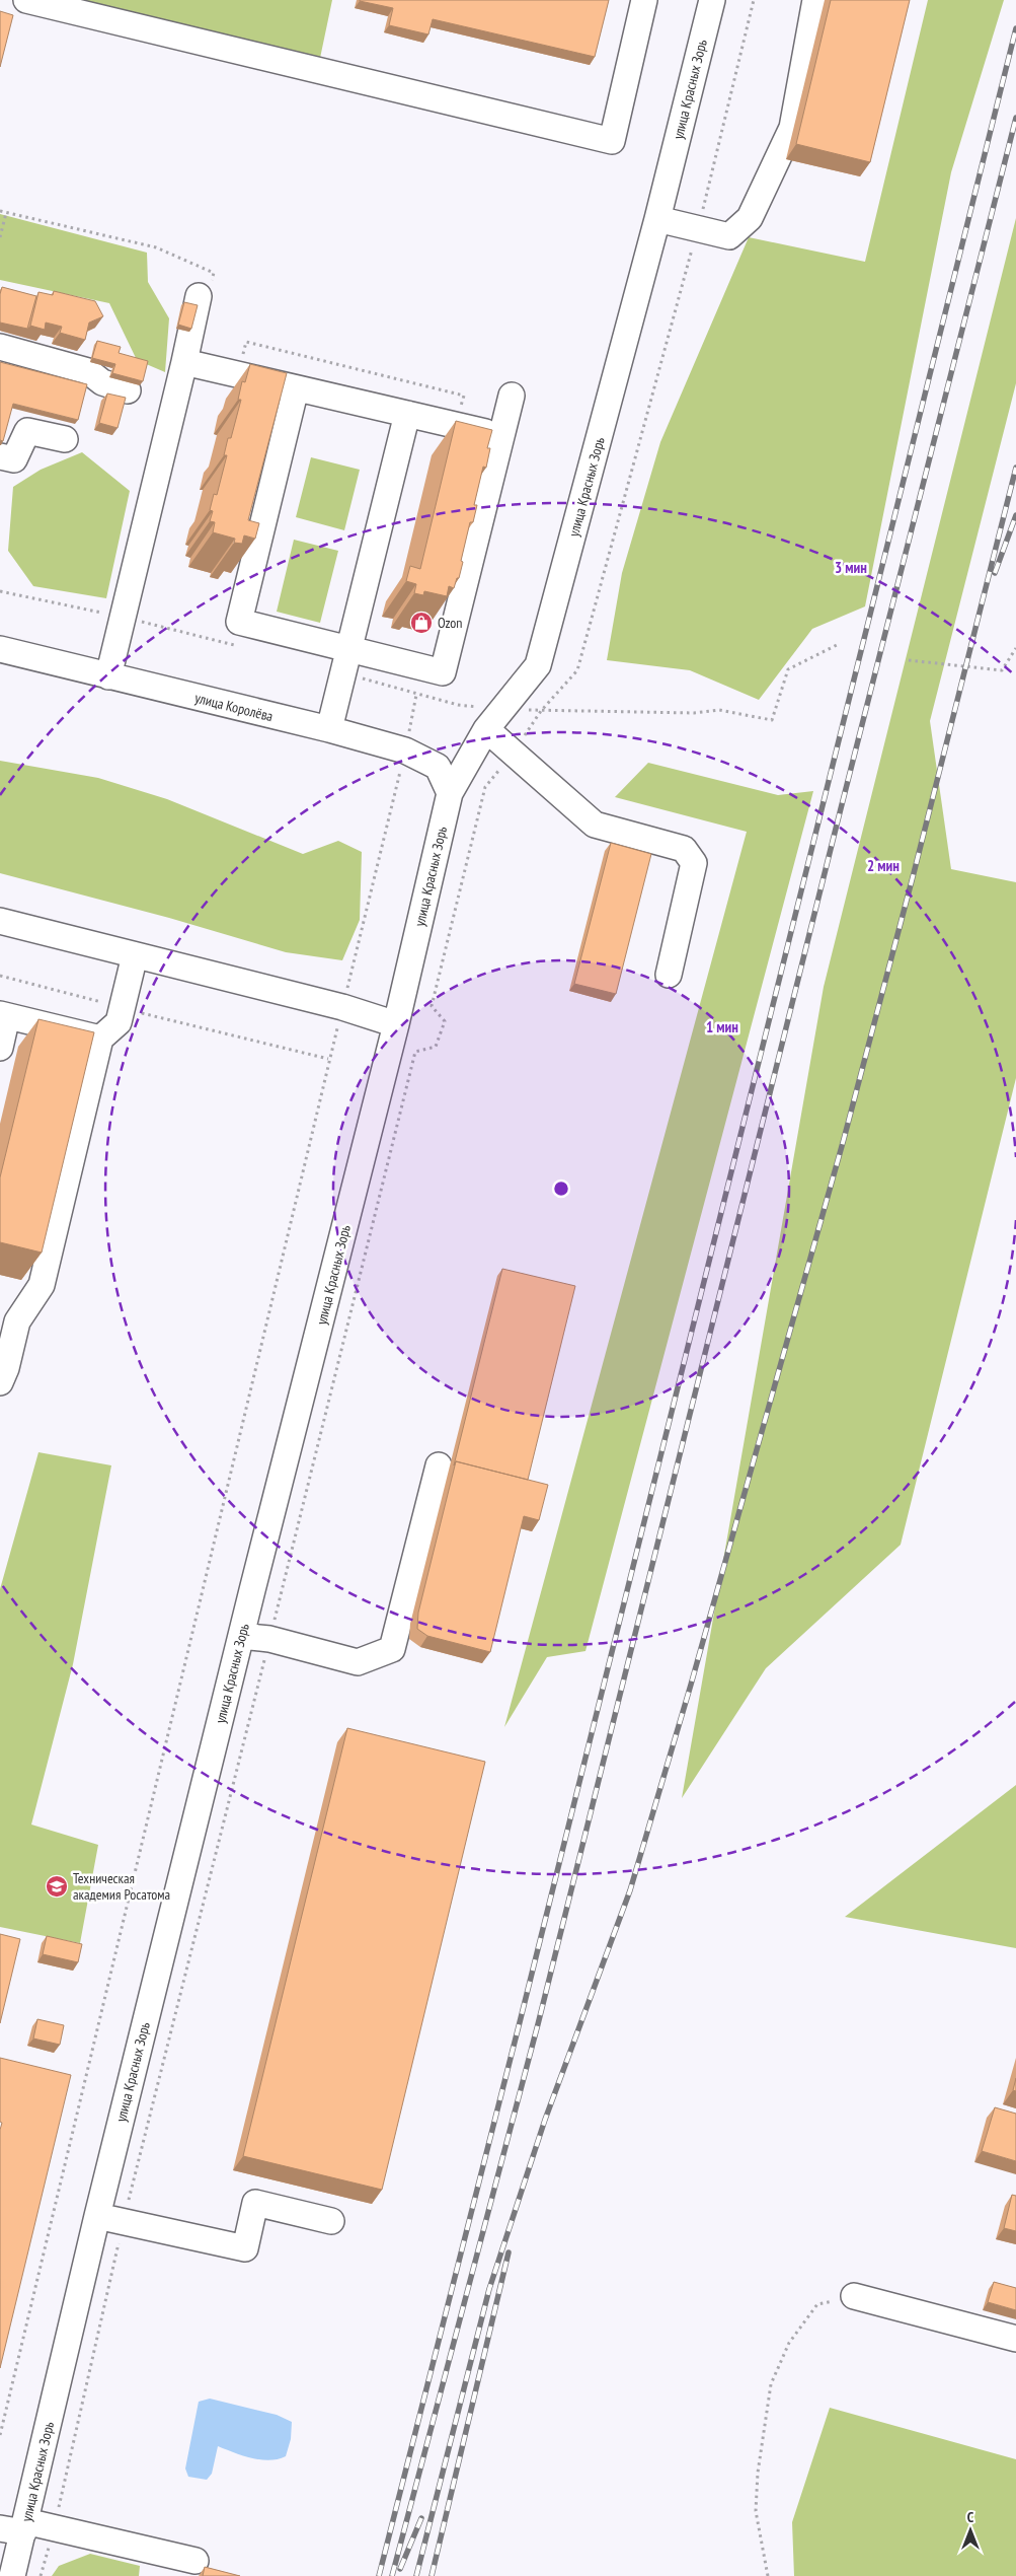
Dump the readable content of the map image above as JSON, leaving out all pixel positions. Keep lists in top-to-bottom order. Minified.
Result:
{"streets":{"street":["улица Красных Зорь","улица Королёва"]},"crossings":[["улица Красных Зорь","улица Королёва"]],"places":{"shop":["Ozon"],"school or university":["Техническая академия Росатома"]},"north":"top","rings":["3 мин","2 мин","1 мин"]}
